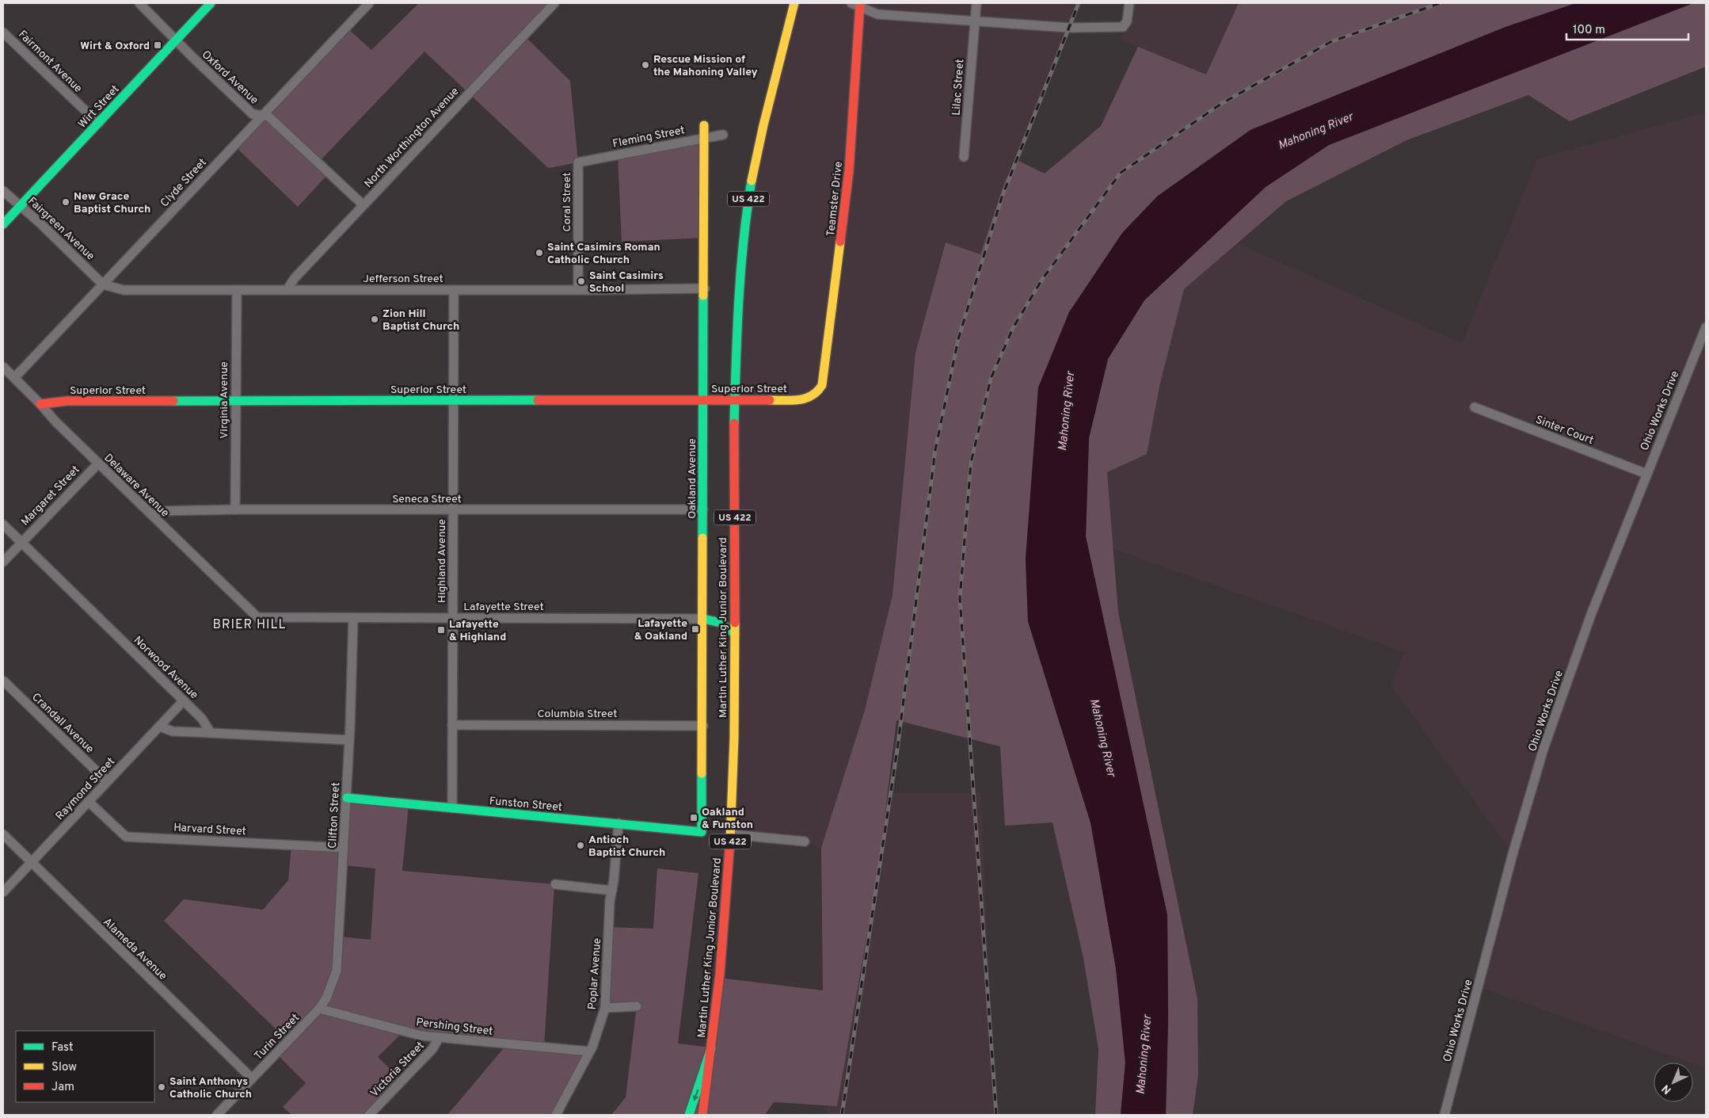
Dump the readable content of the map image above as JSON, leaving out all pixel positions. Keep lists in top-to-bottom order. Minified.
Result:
{"streets":{"main road":["Wirt Street","US 422","Teamster Drive","Superior Street","Oakland Avenue","Martin Luther King Junior Boulevard","Funston Street"],"street":["Fairmont Avenue","Oxford Avenue","Lilac Street","Fleming Street","North Worthington Avenue","Clyde Street","Coral Street","Fairgreen Avenue","Jefferson Street","Virginia Avenue","Ohio Works Drive","Sinter Court","Delaware Avenue","Margaret Street","Seneca Street","Highland Avenue","Lafayette Street","Norwood Avenue","Columbia Street","Crandall Avenue","Raymond Street","Clifton Street","Harvard Street","Alameda Avenue","Poplar Avenue","Pershing Street","Turin Street","Victoria Street"]},"crossings":[["Fairmont Avenue","Wirt Street"],["Oxford Avenue","Wirt Street"],["Oxford Avenue","North Worthington Avenue"],["Oxford Avenue","Clyde Street"],["Wirt Street","Fairgreen Avenue"],["Fleming Street","Coral Street"],["Fleming Street","Oakland Avenue"],["North Worthington Avenue","Jefferson Street"],["Clyde Street","Fairgreen Avenue"],["Clyde Street","Jefferson Street"],["Clyde Street","Delaware Avenue"],["Teamster Drive","Superior Street"],["Coral Street","Jefferson Street"],["Fairgreen Avenue","Jefferson Street"],["Jefferson Street","Virginia Avenue"],["Jefferson Street","Oakland Avenue"],["Jefferson Street","Highland Avenue"],["Superior Street","Virginia Avenue"],["Superior Street","Oakland Avenue"],["Superior Street","Delaware Avenue"],["Superior Street","Highland Avenue"],["Superior Street","Martin Luther King Junior Boulevard"],["Virginia Avenue","Seneca Street"],["Ohio Works Drive","Sinter Court"],["Oakland Avenue","Seneca Street"],["Oakland Avenue","Lafayette Street"],["Oakland Avenue","Columbia Street"],["Oakland Avenue","Funston Street"],["Delaware Avenue","Margaret Street"],["Delaware Avenue","Seneca Street"],["Delaware Avenue","Lafayette Street"],["Margaret Street","Norwood Avenue"],["Seneca Street","Highland Avenue"],["Highland Avenue","Lafayette Street"],["Highland Avenue","Columbia Street"],["Highland Avenue","Funston Street"],["Lafayette Street","Clifton Street"],["Norwood Avenue","Raymond Street"],["Crandall Avenue","Raymond Street"],["Raymond Street","Harvard Street"],["Raymond Street","Alameda Avenue"],["Funston Street","Clifton Street"],["Funston Street","Poplar Avenue"],["Clifton Street","Harvard Street"],["Clifton Street","Pershing Street"],["Clifton Street","Turin Street"],["Alameda Avenue","Turin Street"],["Poplar Avenue","Pershing Street"],["Pershing Street","Turin Street"],["Pershing Street","Victoria Street"]],"districts":["BRIER HILL"],"water":["Mahoning River"],"places":{"transit":["Wirt & Oxford","Lafayette & Oakland","Lafayette & Highland","Oakland & Funston"],"other":["Rescue Mission of the Mahoning Valley","New Grace Baptist Church","Saint Casimirs Roman Catholic Church","Saint Casimirs School","Zion Hill Baptist Church","Antioch Baptist Church","Saint Anthonys Catholic Church"]},"legend":["Fast","Slow","Jam"],"scale_bar":"100 m","north":"bottom left"}
